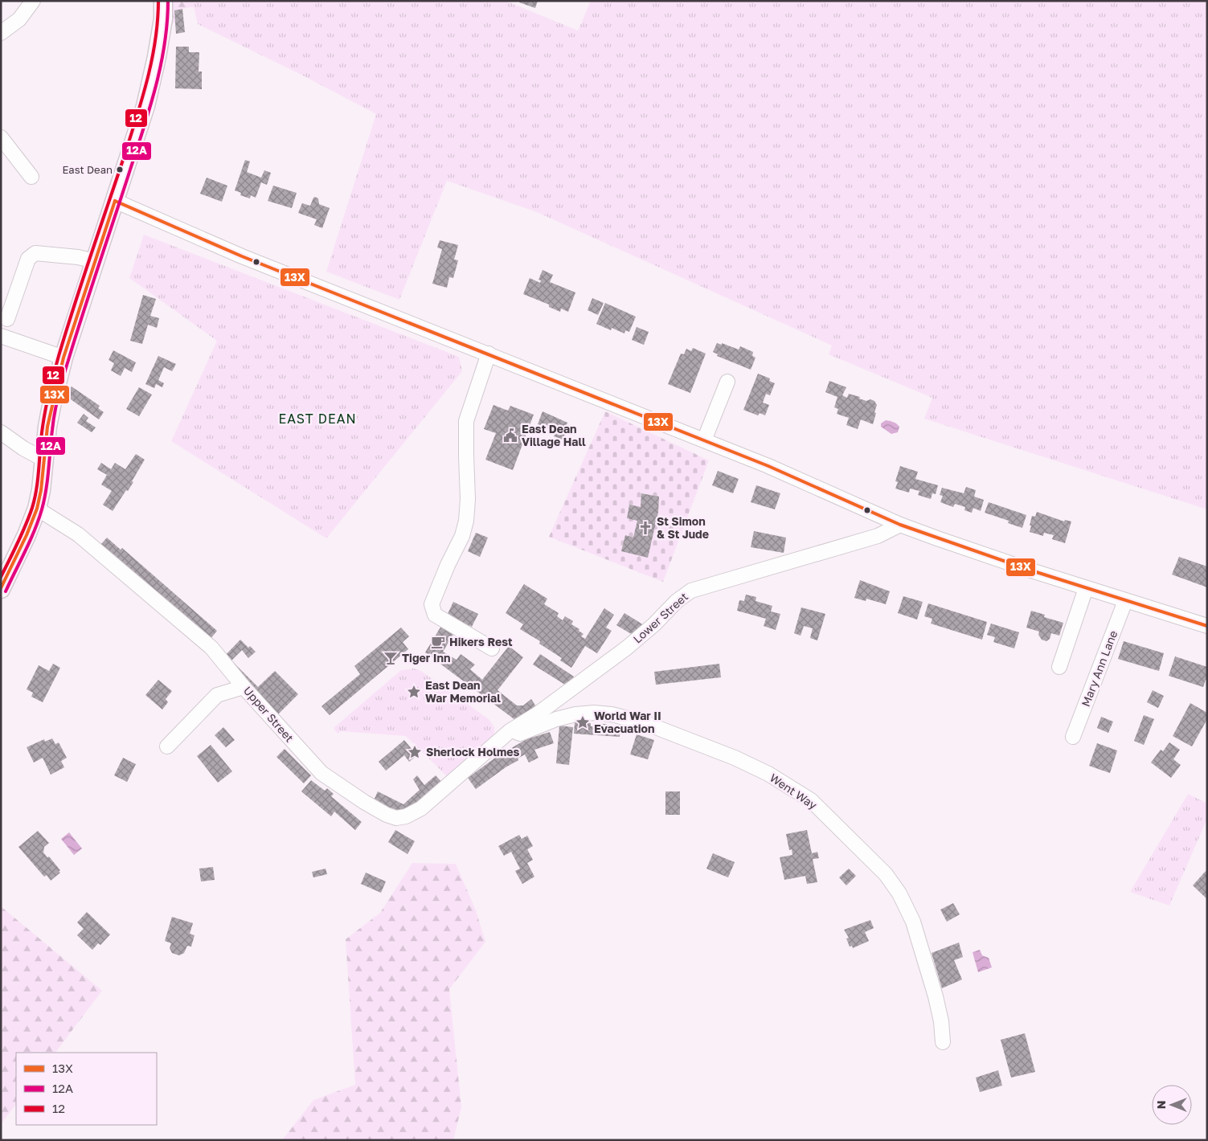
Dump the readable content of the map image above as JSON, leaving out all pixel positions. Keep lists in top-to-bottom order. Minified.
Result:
{"streets":{"street":["Lower Street","Mary Ann Lane","Upper Street","Went Way"]},"crossings":[["Lower Street","Upper Street"],["Lower Street","Went Way"],["Upper Street","Went Way"]],"districts":["EAST DEAN"],"places":{"other":["East Dean"],"public building":["East Dean Village Hall"],"church":["St Simon & St Jude"],"cafe":["Hikers Rest"],"bar":["Tiger Inn"],"place":["East Dean War Memorial","World War II Evacuation","Sherlock Holmes"]},"lines":["transit line 12A","transit line 12","transit line 13X"],"legend":["13X","12A","12"],"north":"left"}
